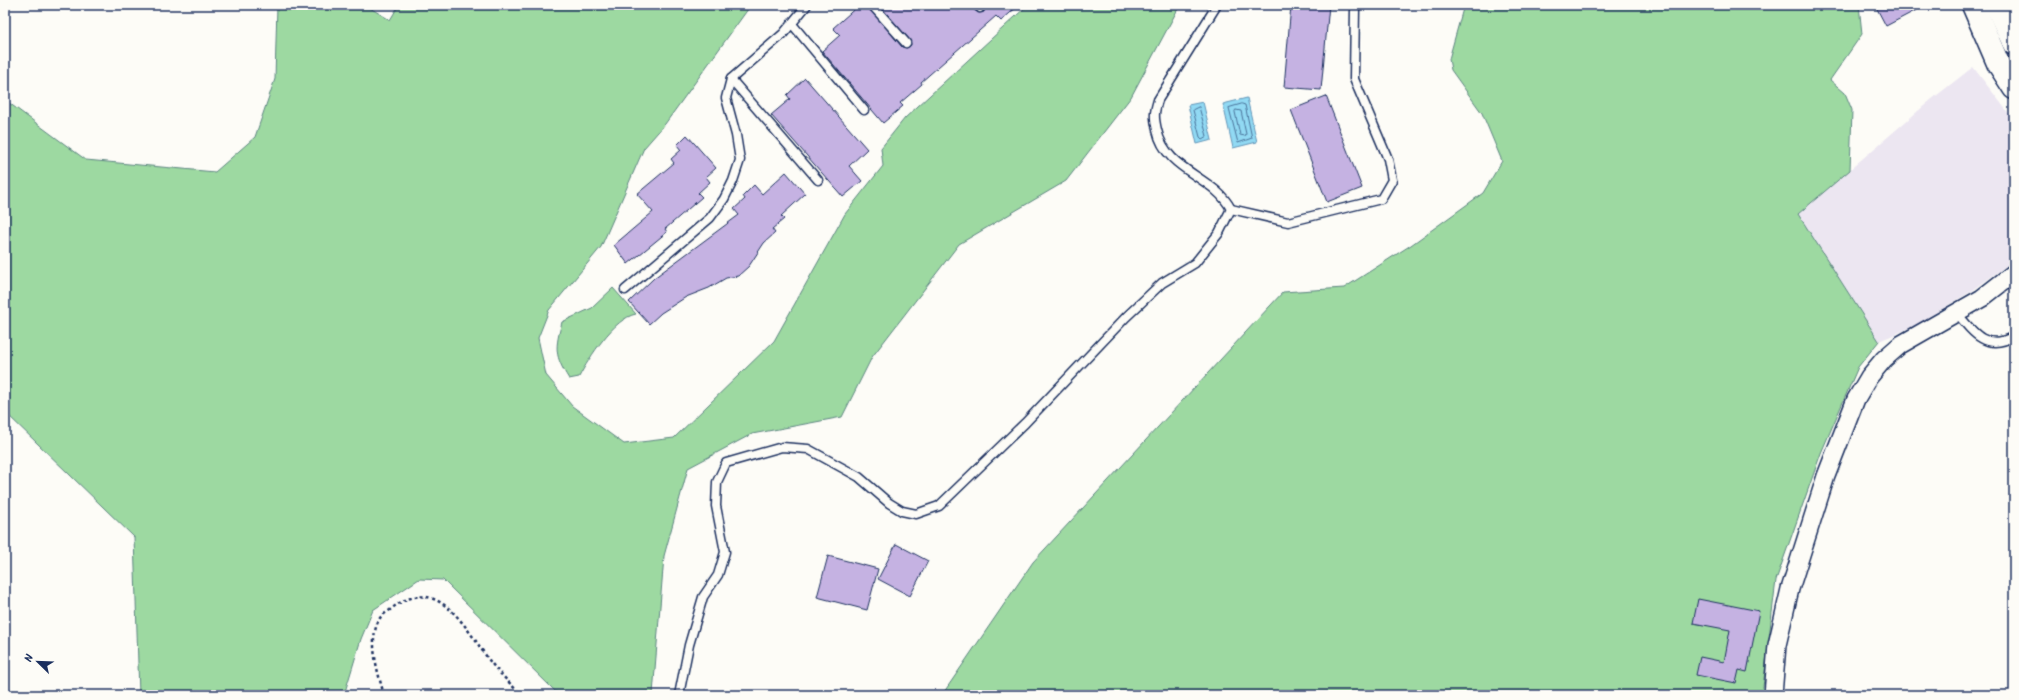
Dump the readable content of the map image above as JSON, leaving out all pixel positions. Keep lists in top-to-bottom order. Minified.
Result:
{"north":"top left"}
